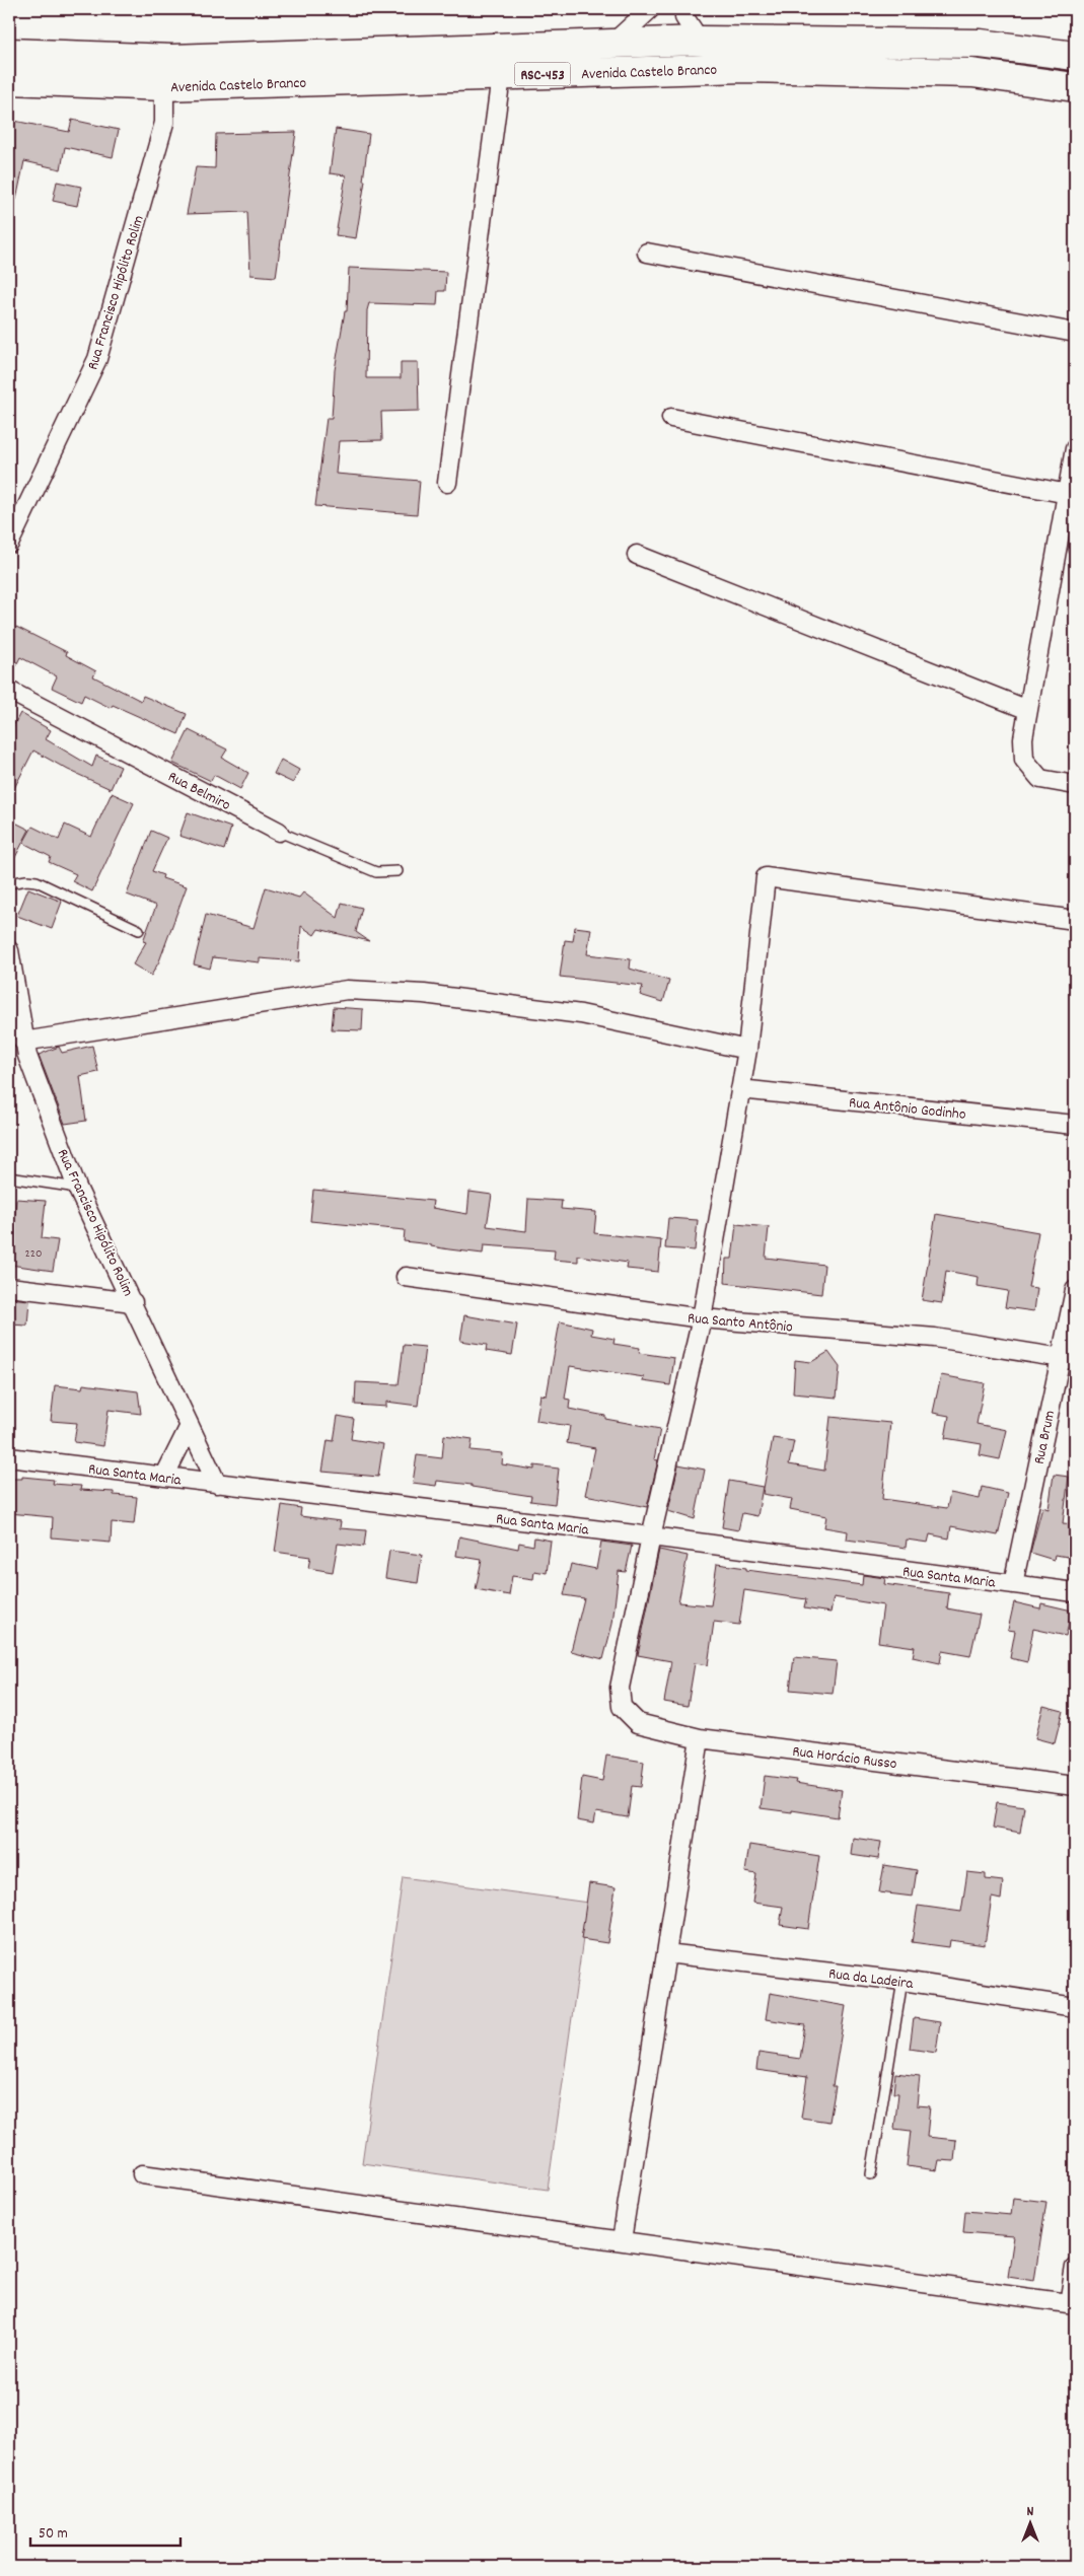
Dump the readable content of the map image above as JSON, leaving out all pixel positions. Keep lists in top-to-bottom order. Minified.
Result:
{"streets":{"main road":["Avenida Castelo Branco","RSC-453"],"street":["Rua Francisco Hipólito Rolim","Rua Belmiro","Rua Antônio Godinho","Rua Santo Antônio","Rua Brum","Rua Santa Maria","Rua Horácio Russo","Rua da Ladeira"]},"crossings":[["Avenida Castelo Branco","Rua Francisco Hipólito Rolim"],["Rua Francisco Hipólito Rolim","Rua Santa Maria"],["Rua Santo Antônio","Rua Brum"],["Rua Brum","Rua Santa Maria"],["Rua Santa Maria","Rua Horácio Russo"]],"house_numbers":["220"],"scale_bar":"50 m","north":"top"}
